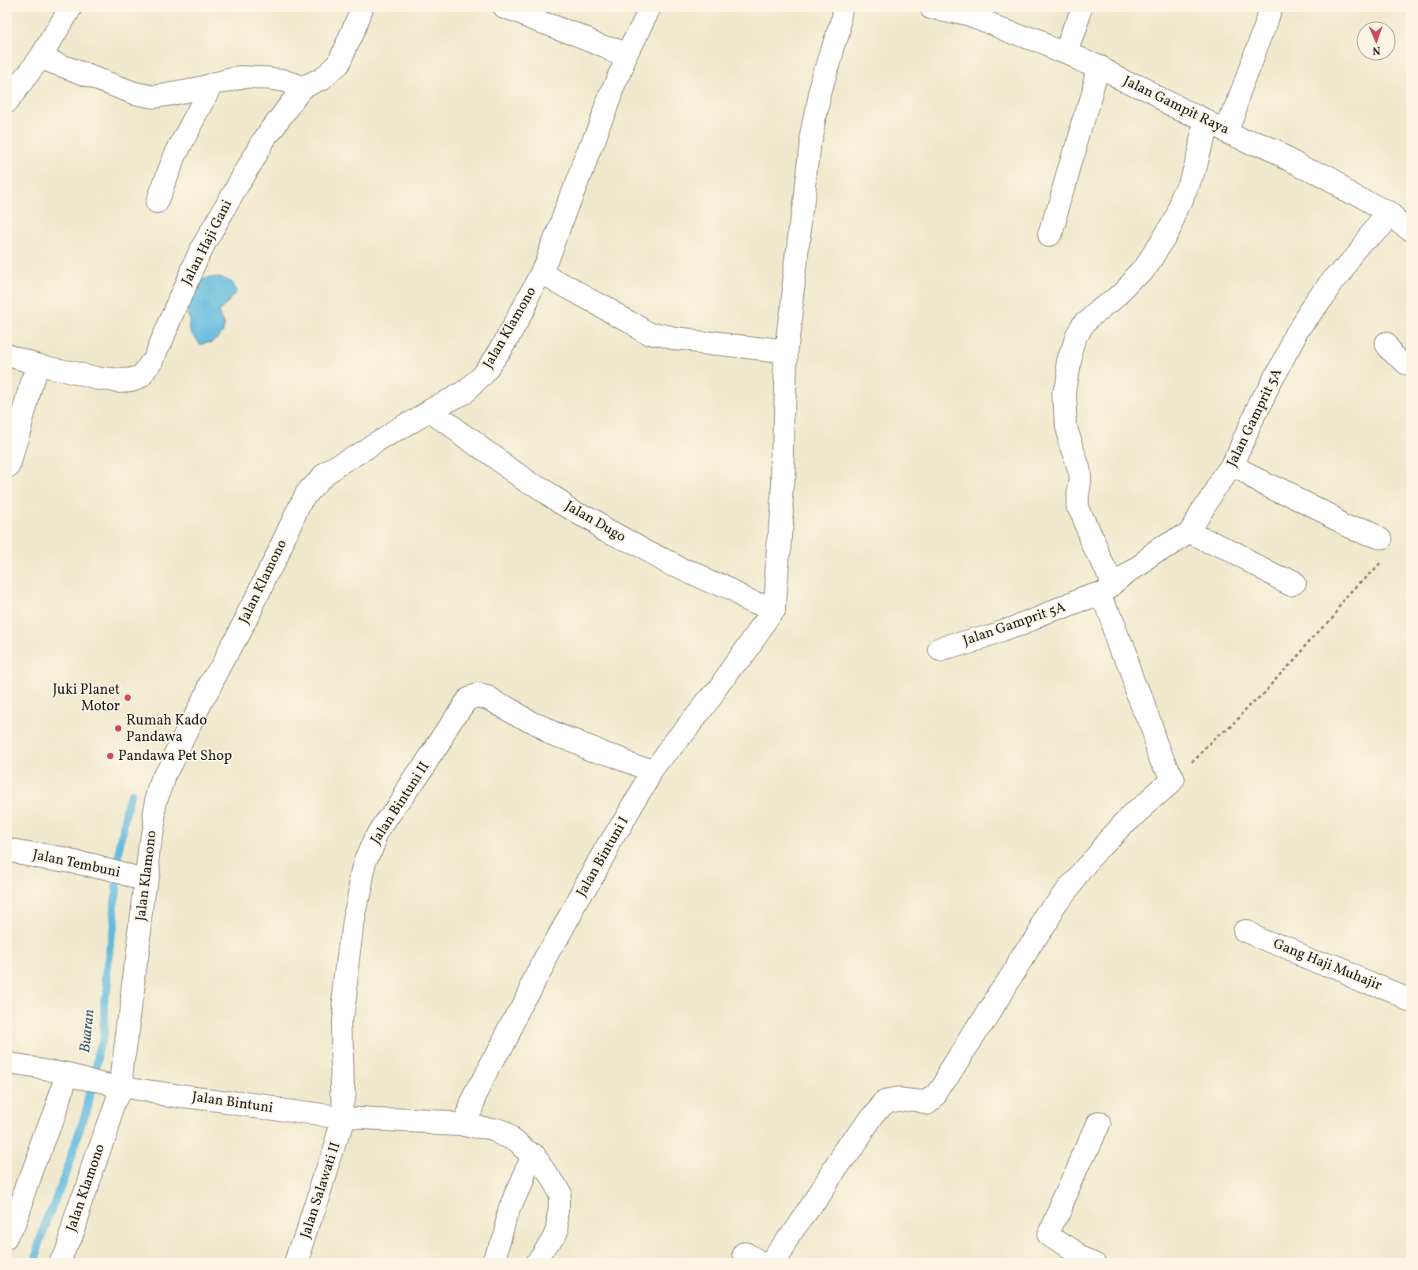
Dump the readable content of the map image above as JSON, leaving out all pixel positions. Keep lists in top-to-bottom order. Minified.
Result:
{"streets":{"street":["Jalan Gampit Raya","Jalan Haji Gani","Jalan Klamono","Jalan Gamprit 5A","Jalan Dugo","Jalan Bintuni II","Jalan Bintuni I","Jalan Tembuni","Gang Haji Muhajir","Jalan Bintuni","Jalan Salawati II"]},"crossings":[["Jalan Gampit Raya","Jalan Gamprit 5A"],["Jalan Klamono","Jalan Dugo"],["Jalan Klamono","Jalan Tembuni"],["Jalan Klamono","Jalan Bintuni"],["Jalan Dugo","Jalan Bintuni I"],["Jalan Bintuni II","Jalan Bintuni I"],["Jalan Bintuni II","Jalan Bintuni"],["Jalan Bintuni II","Jalan Salawati II"],["Jalan Bintuni I","Jalan Bintuni"],["Jalan Bintuni","Jalan Salawati II"]],"water":["Buaran"],"places":["Juki Planet Motor","Rumah Kado Pandawa","Pandawa Pet Shop"],"north":"bottom"}
